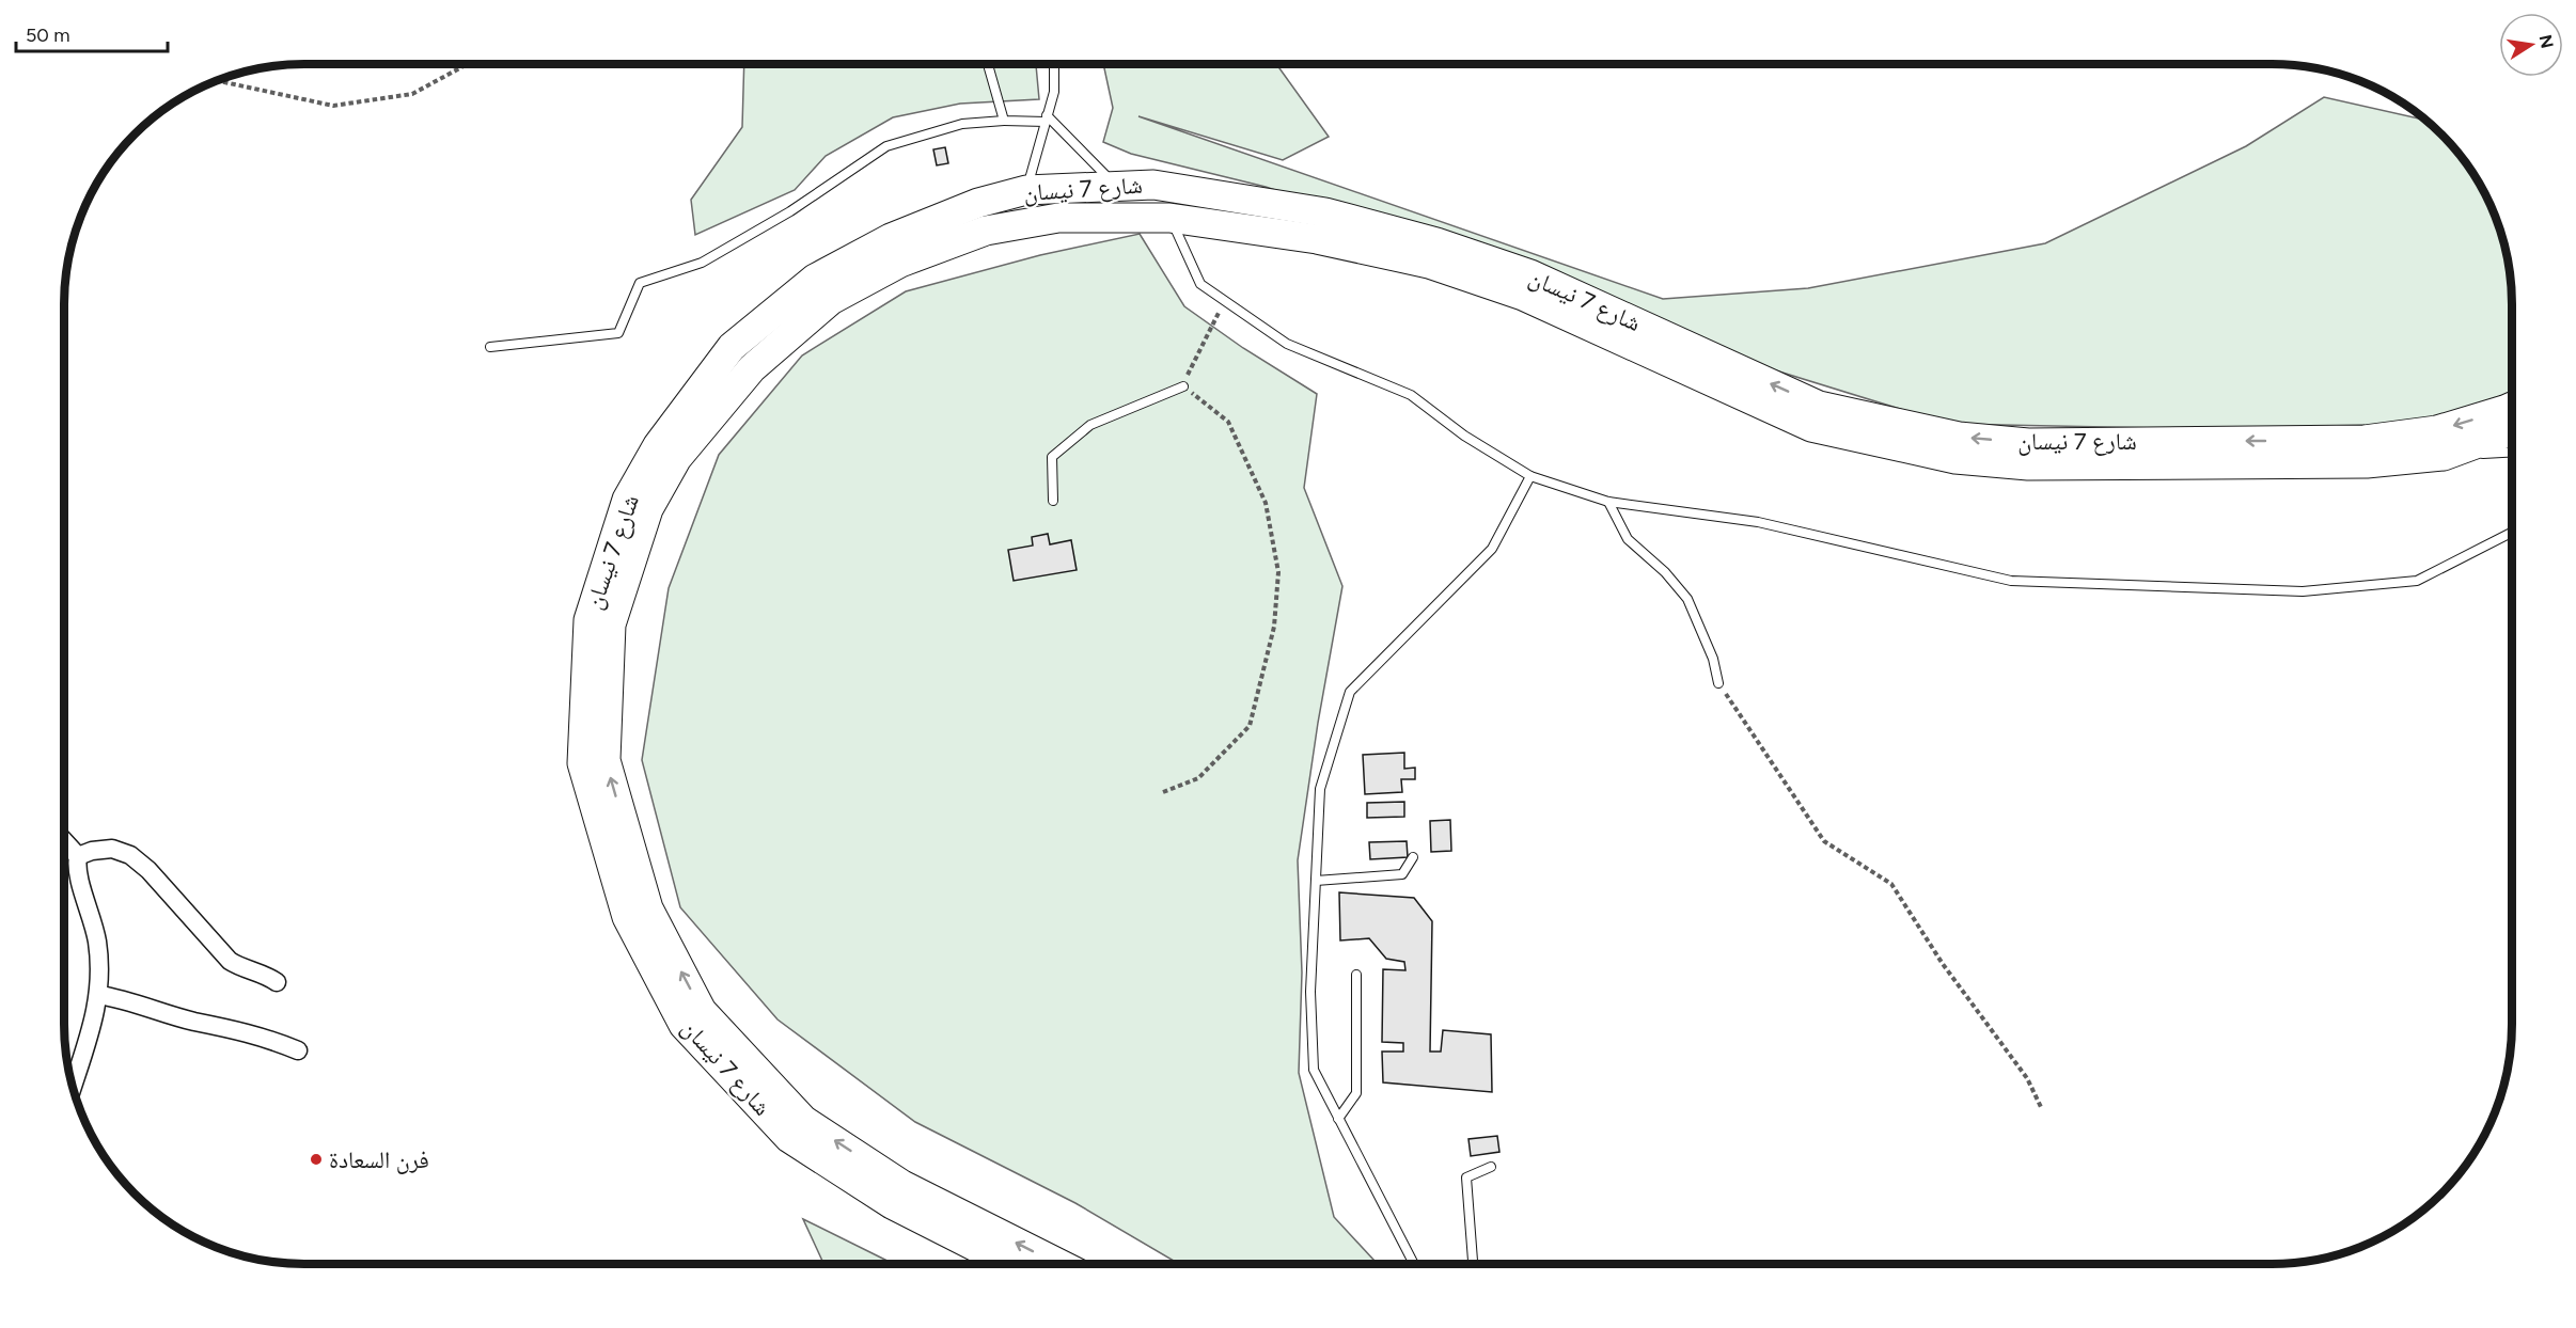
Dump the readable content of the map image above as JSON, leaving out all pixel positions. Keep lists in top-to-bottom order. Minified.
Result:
{"streets":{"main road":["شارع 7 نيسان"]},"places":["فرن السعادة"],"scale_bar":"50 m","north":"right"}
